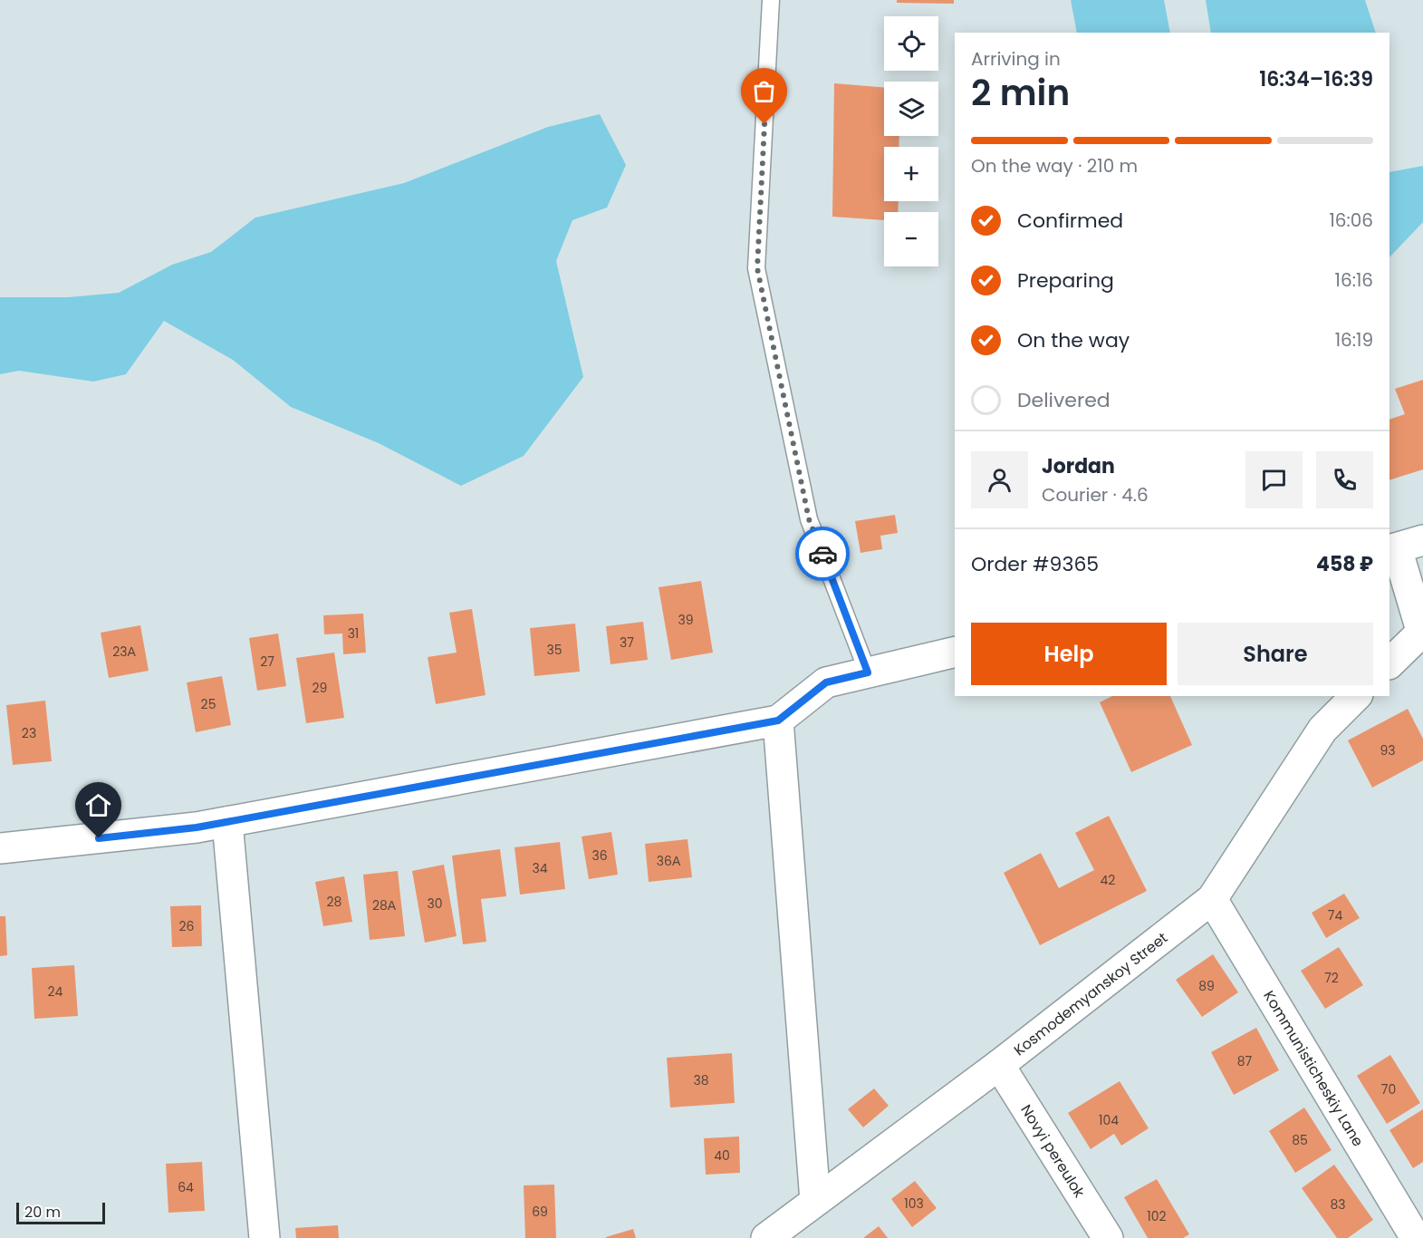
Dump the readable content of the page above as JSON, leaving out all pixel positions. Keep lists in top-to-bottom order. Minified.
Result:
{"streets":{"street":["Kosmodemyanskoy Street","Kommunisticheskiy Lane","Novyi pereulok"]},"crossings":[["Kosmodemyanskoy Street","Kommunisticheskiy Lane"],["Kosmodemyanskoy Street","Novyi pereulok"]],"house_numbers":["39","31","37","35","23А","27","29","25","23","93","36","36А","34","42","28","30","28А","74","26","72","89","24","87","38","70","104","85","40","64","103","83","69","102"],"scale_bar":"20 m","page":{"map_buttons":["+","−"],"heading":["2 min","Arriving in","16:34–16:39"],"panel":["Jordan","Courier · 4.6","Order #9365","458 ₽"],"bar":"On the way · 210 m","list":[["Confirmed","16:06"],["Preparing","16:16"],["On the way","16:19"],"Delivered"],"buttons":["Help","Share"],"scale":"20 m"}}
